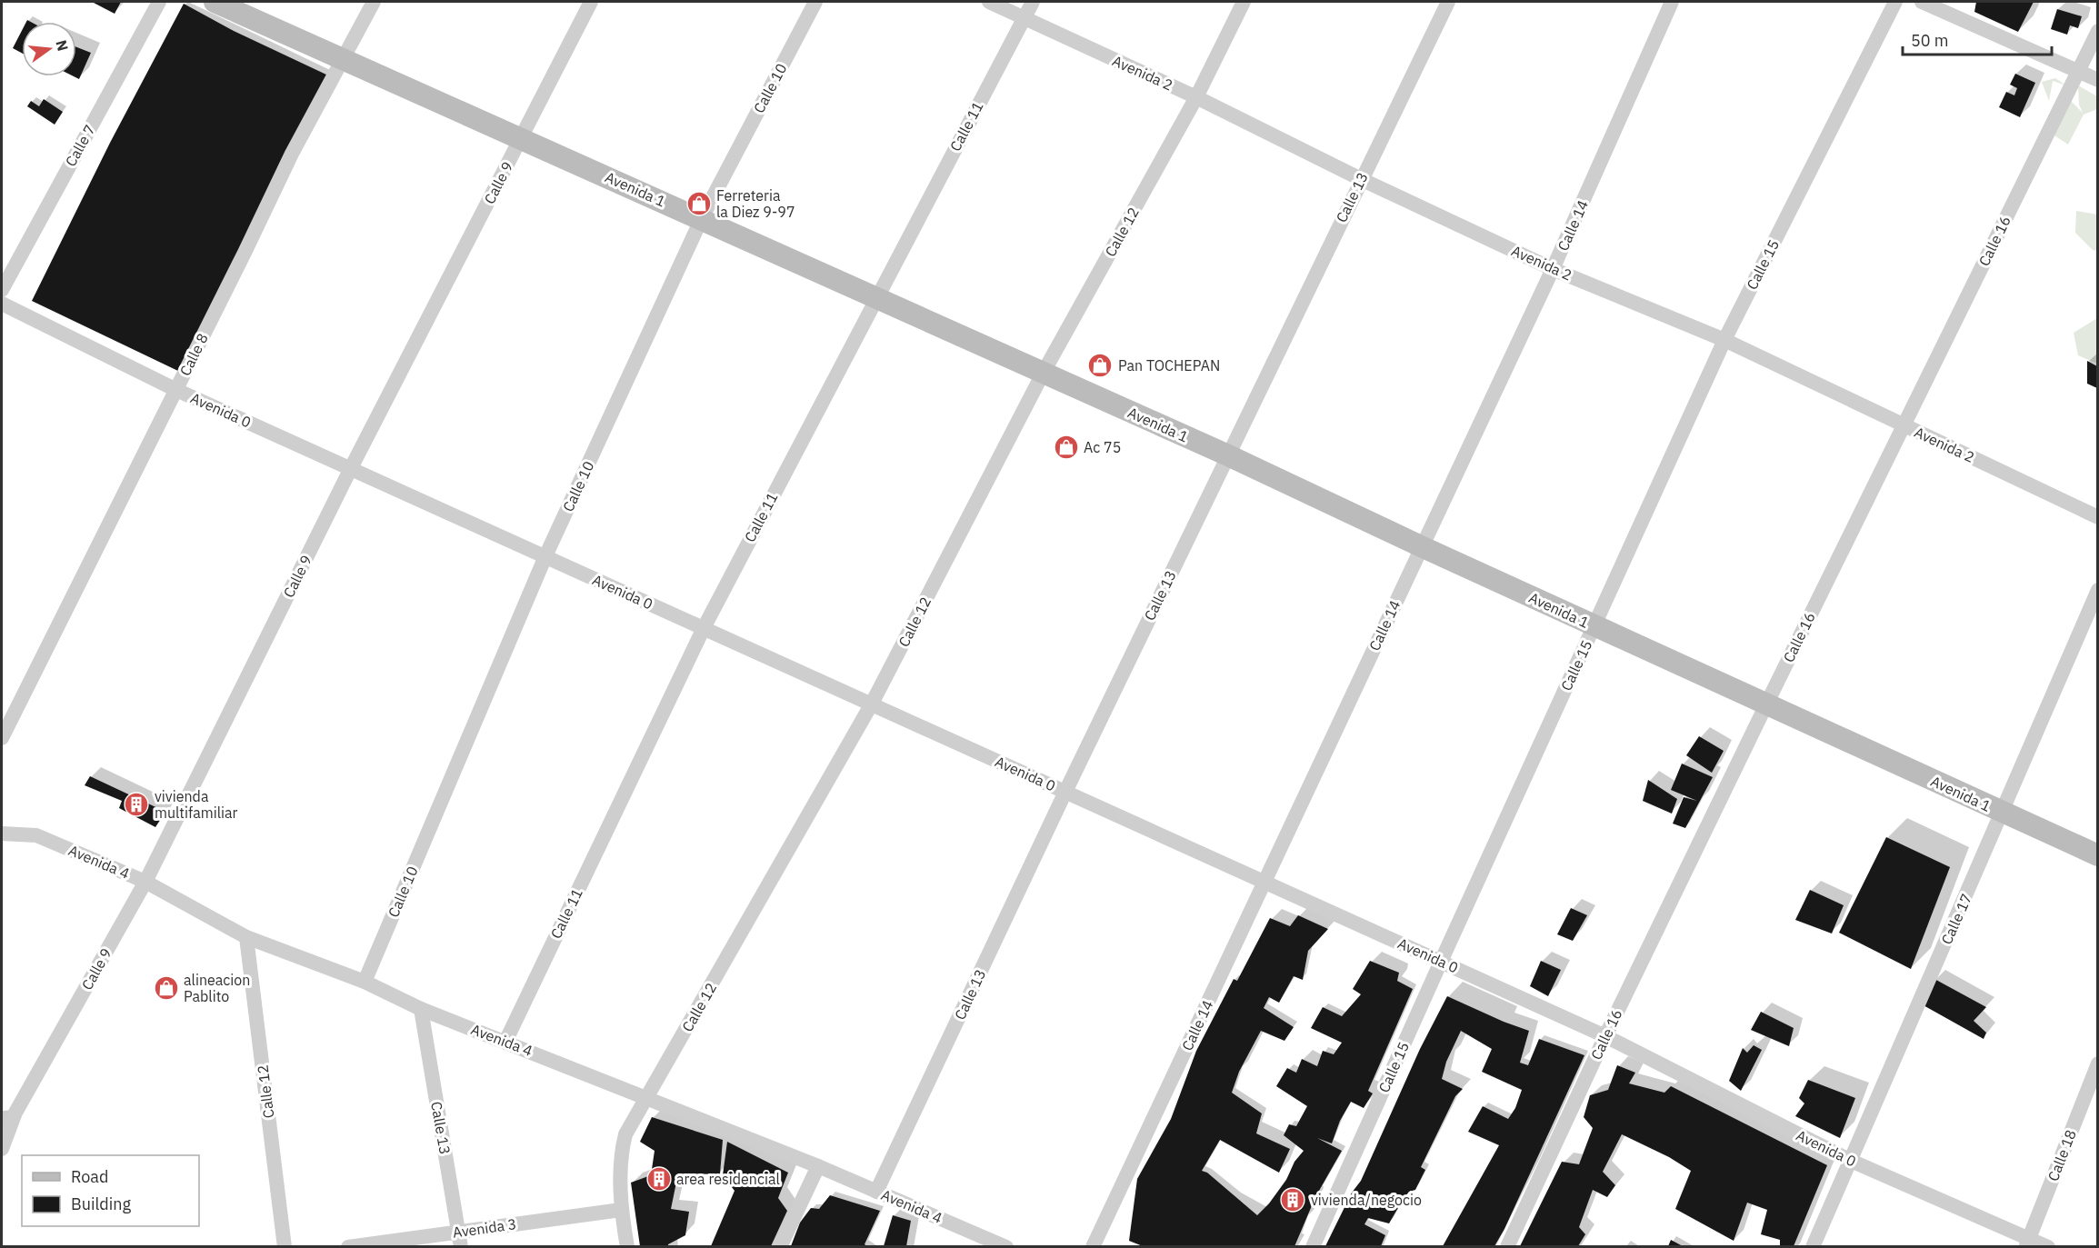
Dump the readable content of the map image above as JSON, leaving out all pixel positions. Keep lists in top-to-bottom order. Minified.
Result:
{"streets":{"street":["Avenida 2","Calle 10","Calle 11","Calle 7","Calle 9","Avenida 1","Calle 13","Calle 14","Calle 12","Calle 16","Calle 15","Calle 8","Avenida 0","Avenida 4","Calle 17","Calle 18","Avenida 3"]},"crossings":[["Avenida 2","Calle 11"],["Avenida 2","Calle 13"],["Avenida 2","Calle 14"],["Avenida 2","Calle 12"],["Avenida 2","Calle 16"],["Avenida 2","Calle 15"],["Calle 10","Avenida 1"],["Calle 10","Avenida 0"],["Calle 10","Avenida 4"],["Calle 11","Avenida 1"],["Calle 11","Avenida 0"],["Calle 11","Avenida 4"],["Calle 9","Avenida 1"],["Calle 9","Avenida 0"],["Calle 9","Avenida 4"],["Avenida 1","Calle 13"],["Avenida 1","Calle 14"],["Avenida 1","Calle 12"],["Avenida 1","Calle 16"],["Avenida 1","Calle 15"],["Avenida 1","Calle 8"],["Avenida 1","Calle 17"],["Calle 13","Avenida 0"],["Calle 13","Avenida 4"],["Calle 13","Avenida 3"],["Calle 14","Avenida 0"],["Calle 12","Avenida 0"],["Calle 12","Avenida 4"],["Calle 12","Avenida 3"],["Calle 16","Avenida 0"],["Calle 15","Avenida 0"],["Calle 8","Avenida 0"],["Avenida 0","Calle 17"],["Avenida 0","Calle 18"]],"places":{"shop":["Ferreteria la Diez 9-97","Pan TOCHEPAN","Ac 75","alineacion Pablito"],"building":["vivienda multifamiliar","area residencial","vivienda/negocio"]},"legend":["Road","Building"],"scale_bar":"50 m","north":"right"}
